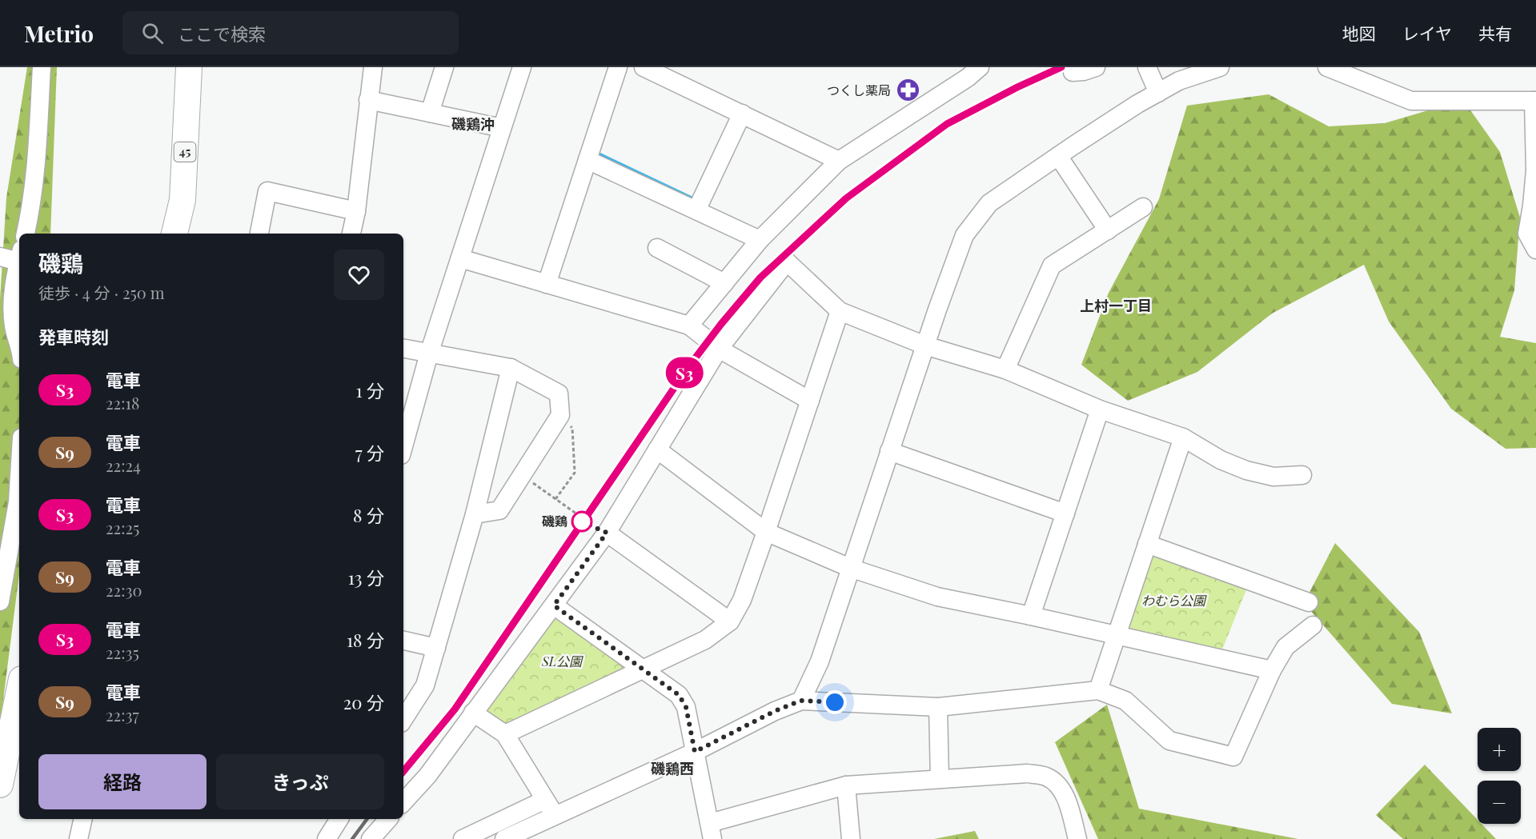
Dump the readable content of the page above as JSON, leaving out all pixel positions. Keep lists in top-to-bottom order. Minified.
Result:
{"streets":{"highway":["45"]},"districts":["磯鶏沖","上村一丁目","磯鶏西"],"parks":["わむら公園","SL公園"],"places":{"pharmacy":["つくし薬局"],"other":["磯鶏"]},"page":{"header":"Metrio","search":"ここで検索","nav":["地図","レイヤ","共有"],"on_map":"S3","heading":[["磯鶏","徒歩 · 4 分 · 250 m"],"発車時刻"],"list":[{"mark":"S3","name":"電車","note":"22:18","value":"1 分"},{"mark":"S9","name":"電車","note":"22:24","value":"7 分"},{"mark":"S3","name":"電車","note":"22:25","value":"8 分"},{"mark":"S9","name":"電車","note":"22:30","value":"13 分"},{"mark":"S3","name":"電車","note":"22:35","value":"18 分"},{"mark":"S9","name":"電車","note":"22:37","value":"20 分"}],"map_buttons":["+","−"],"buttons":["経路","きっぷ"]}}
